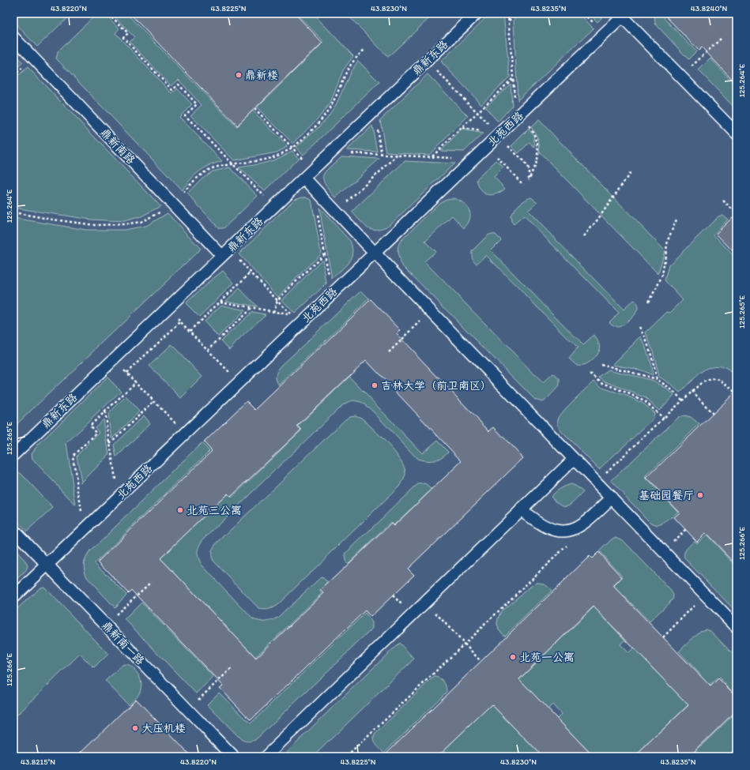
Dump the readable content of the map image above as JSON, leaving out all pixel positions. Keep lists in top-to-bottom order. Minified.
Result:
{"streets":{"lane":["鼎新东路","北苑西路","鼎新南路","鼎新南一路"]},"crossings":[["鼎新东路","鼎新南路"],["北苑西路","鼎新南一路"]],"places":["鼎新楼","吉林大学（前卫南区）","基础园餐厅","北苑三公寓","北苑一公寓","大压机楼"],"coordinates":["43.8220°N","43.8225°N","43.8230°N","43.8235°N","43.8240°N","125.264°E","125.265°E","125.266°E","43.8215°N"]}
